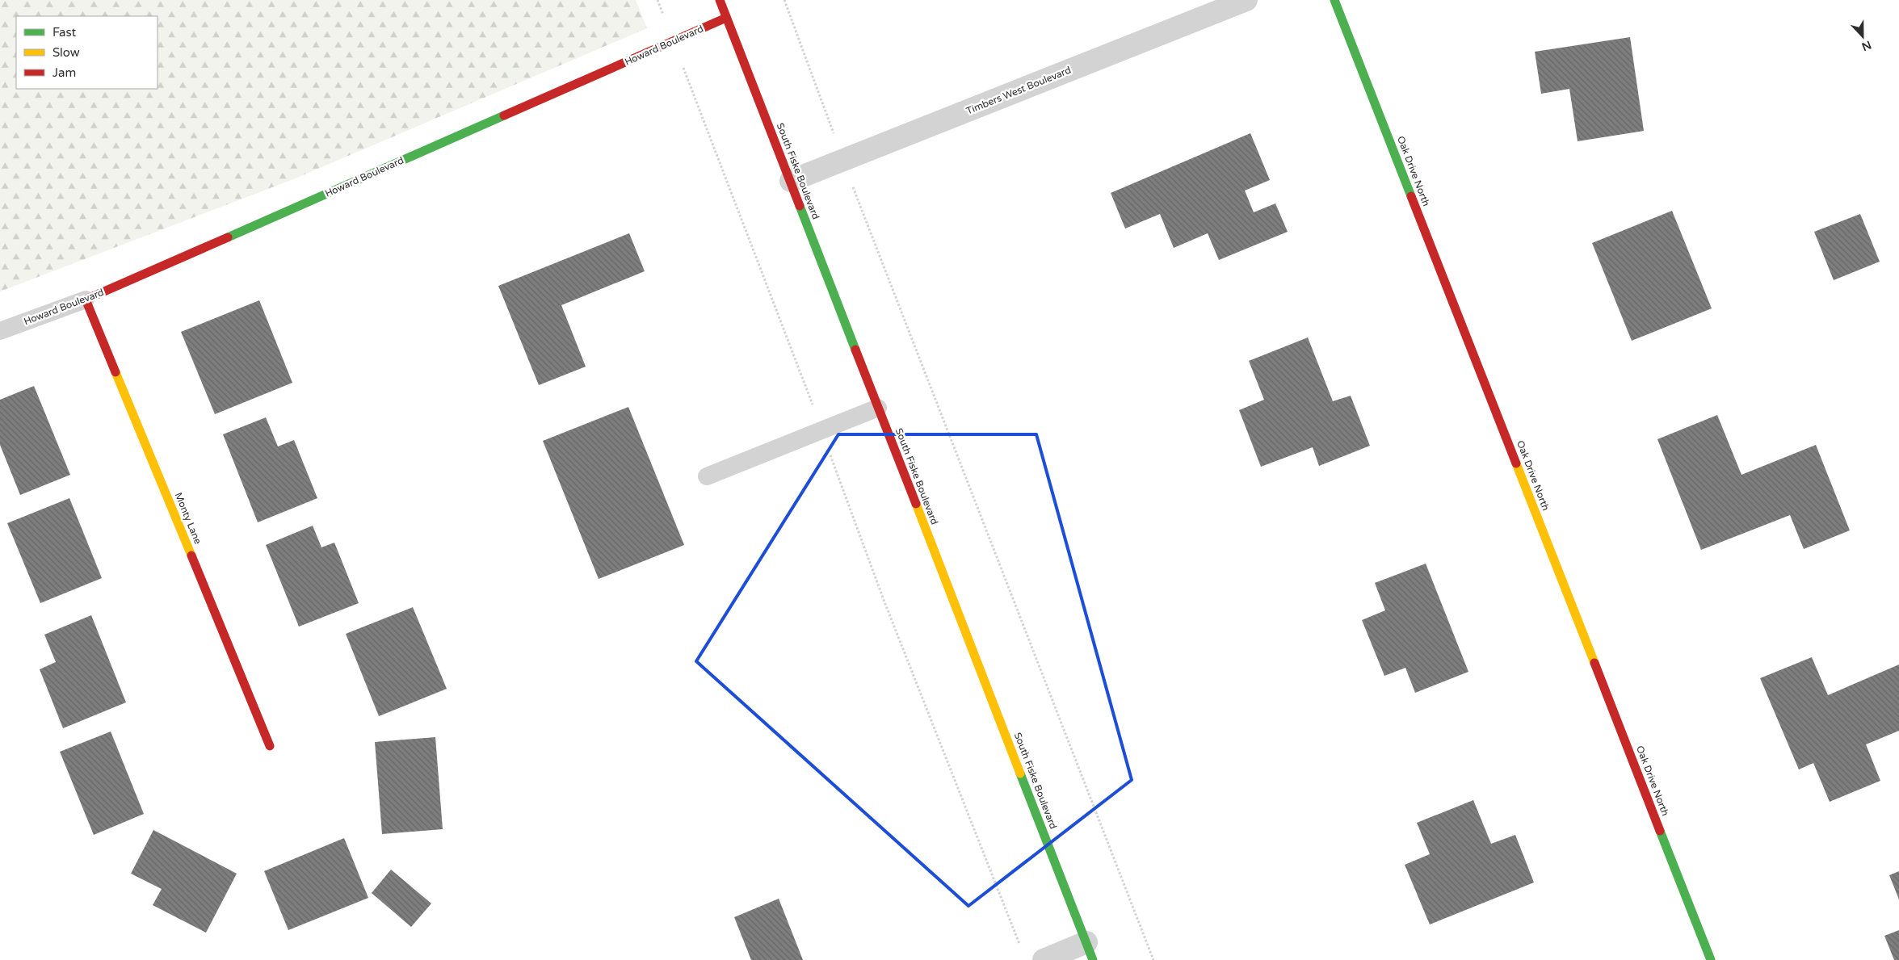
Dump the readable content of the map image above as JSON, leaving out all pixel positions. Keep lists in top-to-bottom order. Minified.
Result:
{"streets":{"street":["Howard Boulevard","Timbers West Boulevard","South Fiske Boulevard","Oak Drive North","Monty Lane"]},"crossings":[["Howard Boulevard","South Fiske Boulevard"],["Howard Boulevard","Monty Lane"],["Timbers West Boulevard","South Fiske Boulevard"]],"legend":["Fast","Slow","Jam"],"north":"bottom"}
